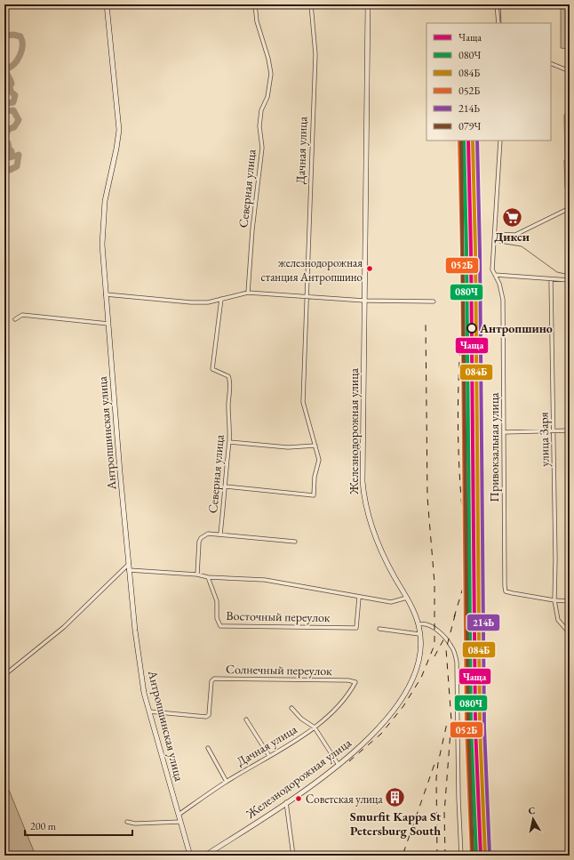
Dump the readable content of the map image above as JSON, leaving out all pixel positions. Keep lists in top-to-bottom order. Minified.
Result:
{"streets":{"street":["Дачная улица","Северная улица","Железнодорожная улица","Антропшинская улица","улица Заря","Привокзальная улица","Восточный переулок","Солнечный переулок"]},"crossings":[["Дачная улица","Антропшинская улица"],["Дачная улица","Солнечный переулок"],["Антропшинская улица","Солнечный переулок"],["улица Заря","Привокзальная улица"]],"places":{"supermarket":["Дикси"],"other":["железнодорожная станция Антропшино","Антропшино","Советская улица"],"building":["Smurfit Kappa St Petersburg South"]},"lines":["transit line Чаща","transit line 080Ч","transit line 084Б","transit line 052Б","transit line 214Ь","transit line 079Ч"],"legend":["Чаща","080Ч","084Б","052Б","214Ь","079Ч"],"scale_bar":"200 m","north":"top"}
